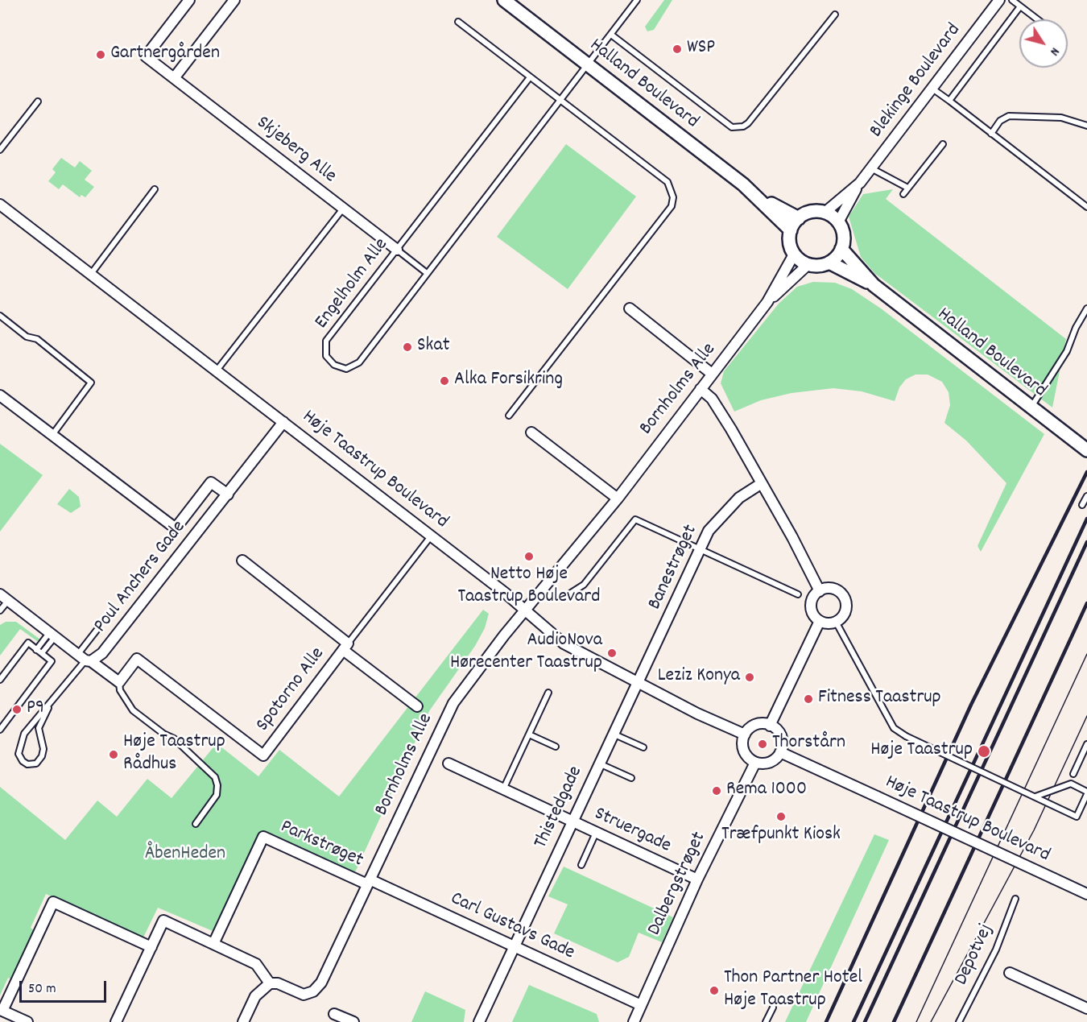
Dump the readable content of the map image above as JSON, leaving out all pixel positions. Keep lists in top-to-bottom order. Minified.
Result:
{"streets":{"street":["Blekinge Boulevard","Halland Boulevard","Skjeberg Alle","Bornholms Alle","Høje Taastrup Boulevard","Banestrøget","Poul Anchers Gade","Spotorno Alle","Thistedgade","Struergade","Parkstrøget","Dalbergstrøget","Carl Gustavs Gade"],"lane":["Engelholm Alle","Depotvej"]},"crossings":[["Blekinge Boulevard","Halland Boulevard"],["Blekinge Boulevard","Bornholms Alle"],["Halland Boulevard","Engelholm Alle"],["Halland Boulevard","Bornholms Alle"],["Skjeberg Alle","Engelholm Alle"],["Bornholms Alle","Høje Taastrup Boulevard"],["Bornholms Alle","Parkstrøget"],["Bornholms Alle","Carl Gustavs Gade"],["Høje Taastrup Boulevard","Banestrøget"],["Høje Taastrup Boulevard","Poul Anchers Gade"],["Høje Taastrup Boulevard","Thistedgade"],["Høje Taastrup Boulevard","Dalbergstrøget"],["Banestrøget","Thistedgade"],["Thistedgade","Struergade"],["Thistedgade","Carl Gustavs Gade"],["Struergade","Dalbergstrøget"],["Parkstrøget","Carl Gustavs Gade"],["Dalbergstrøget","Carl Gustavs Gade"]],"parks":["ÅbenHeden"],"places":["WSP","Gartnergården","Skat","Alka Forsikring","Netto Høje Taastrup Boulevard","AudioNova Hørecenter Taastrup","Leziz Konya","Fitness Taastrup","P9","Thorstårn","Høje Taastrup","Høje Taastrup Rådhus","Rema 1000","Træfpunkt Kiosk","Thon Partner Hotel Høje Taastrup"],"scale_bar":"50 m","north":"bottom right"}
